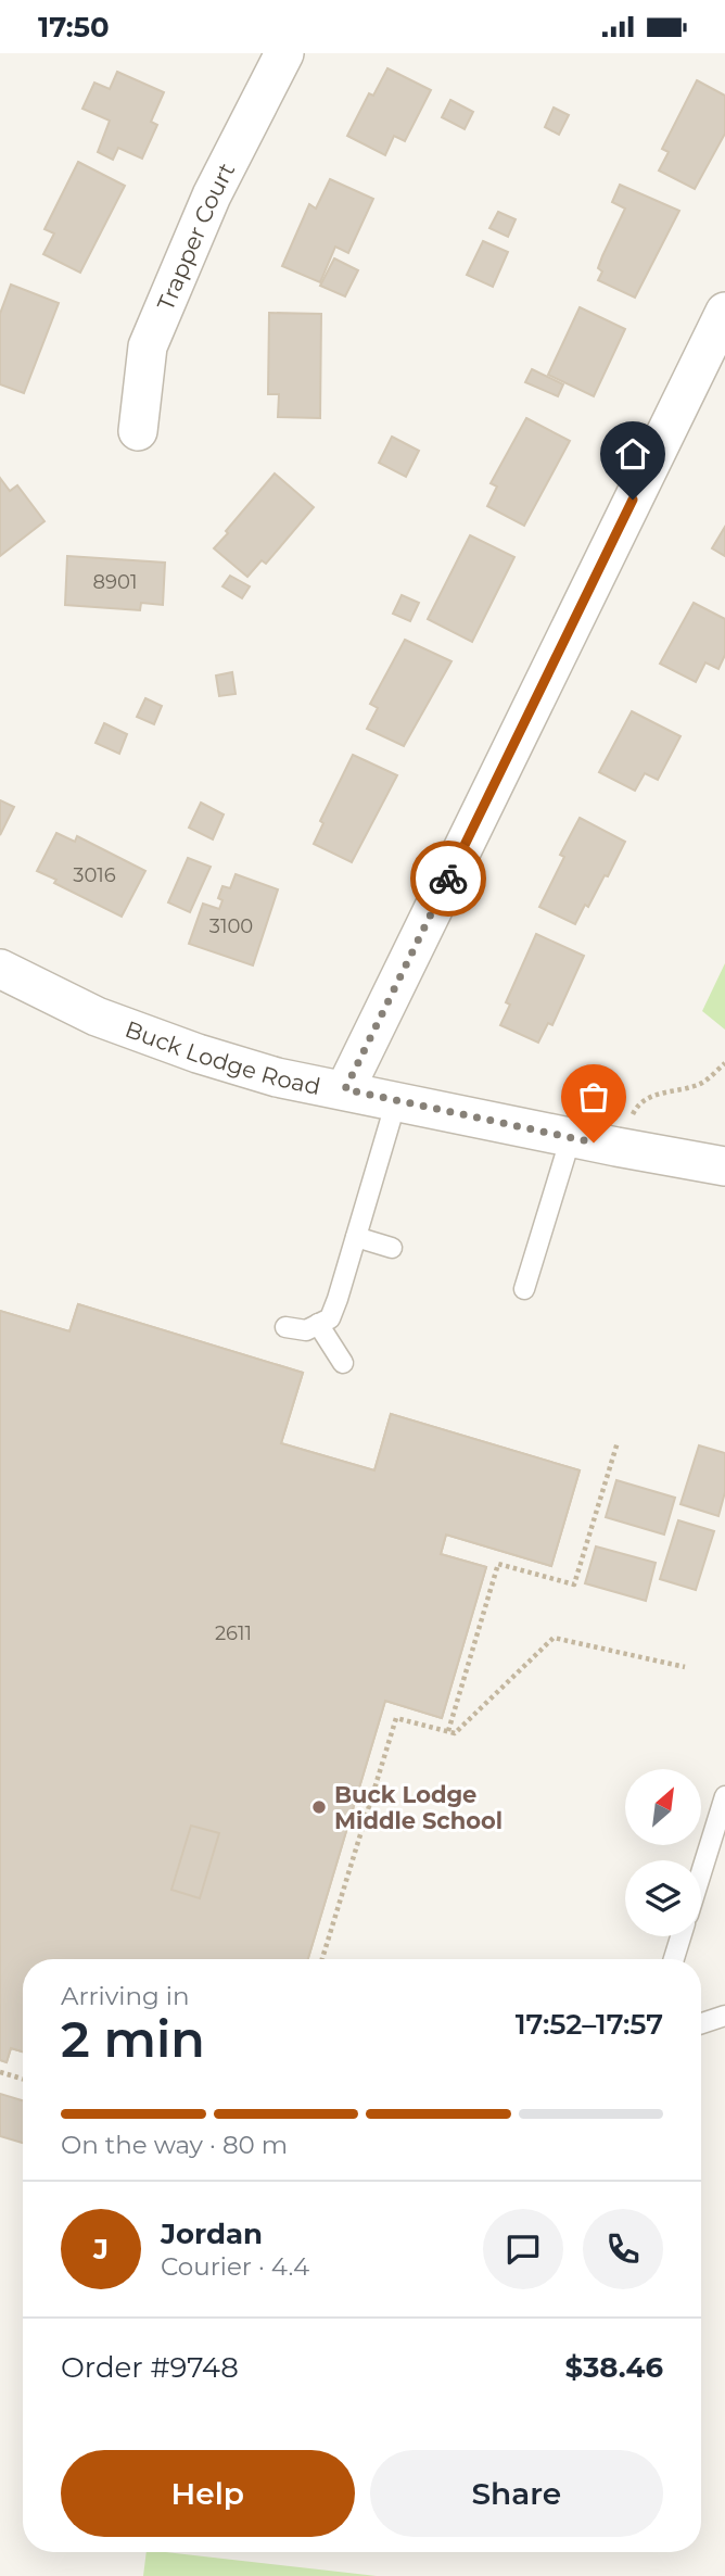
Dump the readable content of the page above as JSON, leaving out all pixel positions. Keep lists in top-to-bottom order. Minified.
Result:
{"streets":{"street":["Trapper Court","Buck Lodge Road"]},"places":["Buck Lodge Middle School"],"house_numbers":["8901","3016","3100","2611"],"north":"top right","page":{"status":"17:50","heading":["2 min","Arriving in","17:52–17:57"],"panel":["Jordan","Courier · 4.4","Order #9748","$38.46"],"bar":"On the way · 80 m","round":"J","buttons":["Help","Share"]}}
